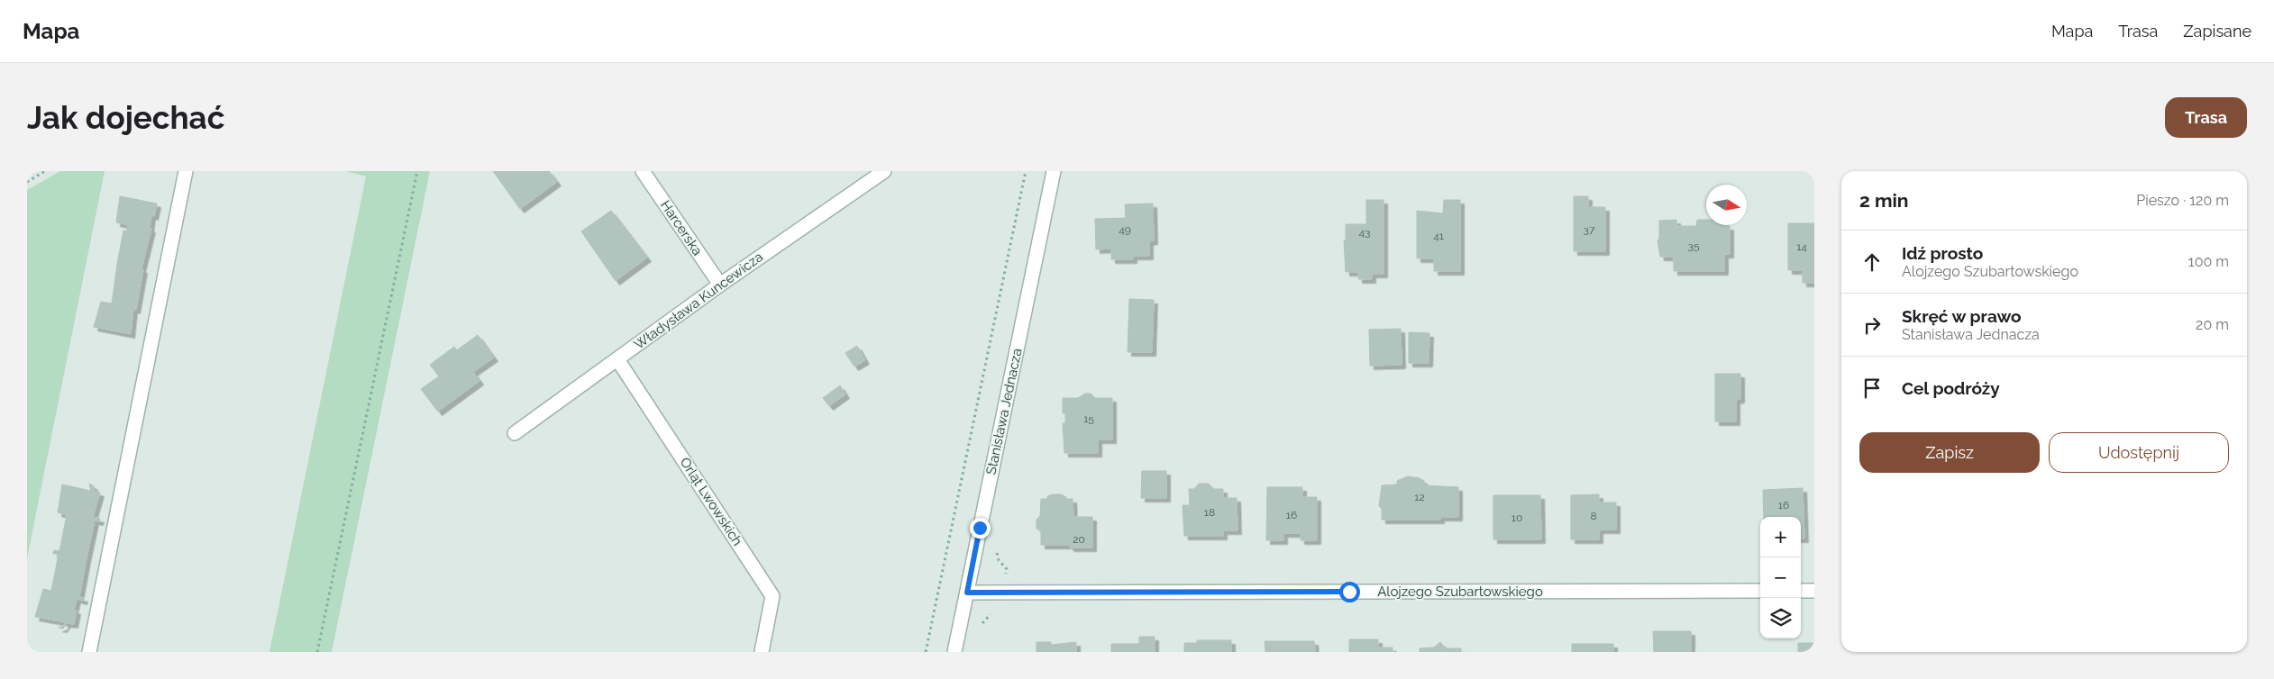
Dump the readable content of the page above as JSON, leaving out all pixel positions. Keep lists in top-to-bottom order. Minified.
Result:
{"streets":{"street":["Harcerska","Władysława Kuncewicza","Stanisława Jednacza","Orląt Lwowskich","Alojzego Szubartowskiego"]},"crossings":[["Harcerska","Władysława Kuncewicza"],["Władysława Kuncewicza","Orląt Lwowskich"],["Stanisława Jednacza","Alojzego Szubartowskiego"]],"house_numbers":["49","37","43","41","35","14","15","12","16","18","16","8","10","20"],"north":"right","page":{"header":"Mapa","nav":["Mapa","Trasa","Zapisane"],"buttons":["Trasa",["Zapisz","Udostępnij"]],"title":"Jak dojechać","heading":["2 min","Pieszo · 120 m"],"list":[["Idź prosto","Alojzego Szubartowskiego","100 m"],["Skręć w prawo","Stanisława Jednacza","20 m"],"Cel podróży"],"map_buttons":["+","−"]}}
